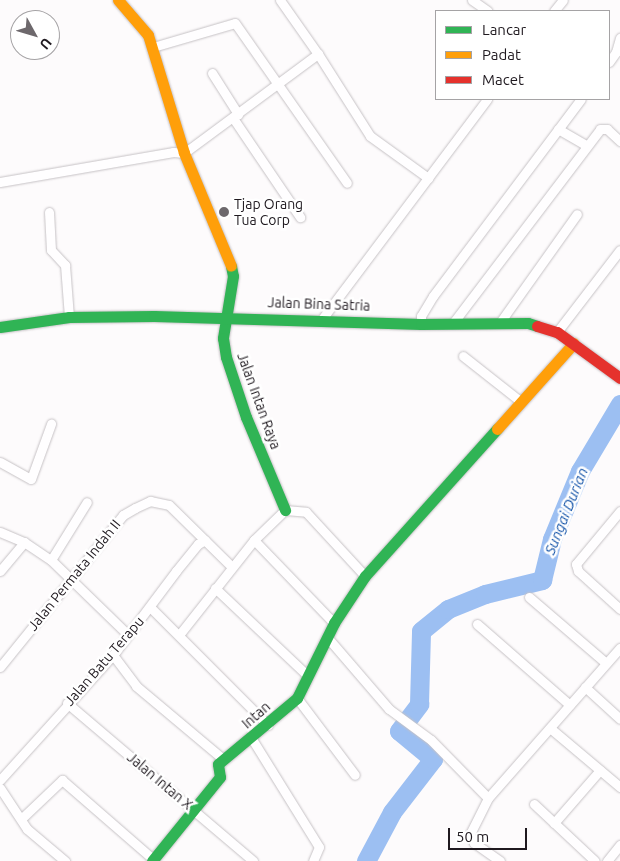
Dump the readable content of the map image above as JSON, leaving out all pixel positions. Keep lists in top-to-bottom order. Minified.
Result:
{"streets":{"street":["Jalan Bina Satria","Jalan Intan Raya","Jalan Permata Indah II","Jalan Batu Terapu","Intan","Jalan Intan X"]},"crossings":[["Jalan Bina Satria","Jalan Intan Raya"],["Jalan Bina Satria","Intan"],["Jalan Permata Indah II","Jalan Batu Terapu"],["Jalan Batu Terapu","Jalan Intan X"]],"water":["Sungai Durian"],"places":["Tjap Orang Tua Corp"],"legend":["Lancar","Padat","Macet"],"scale_bar":"50 m","north":"bottom right"}
